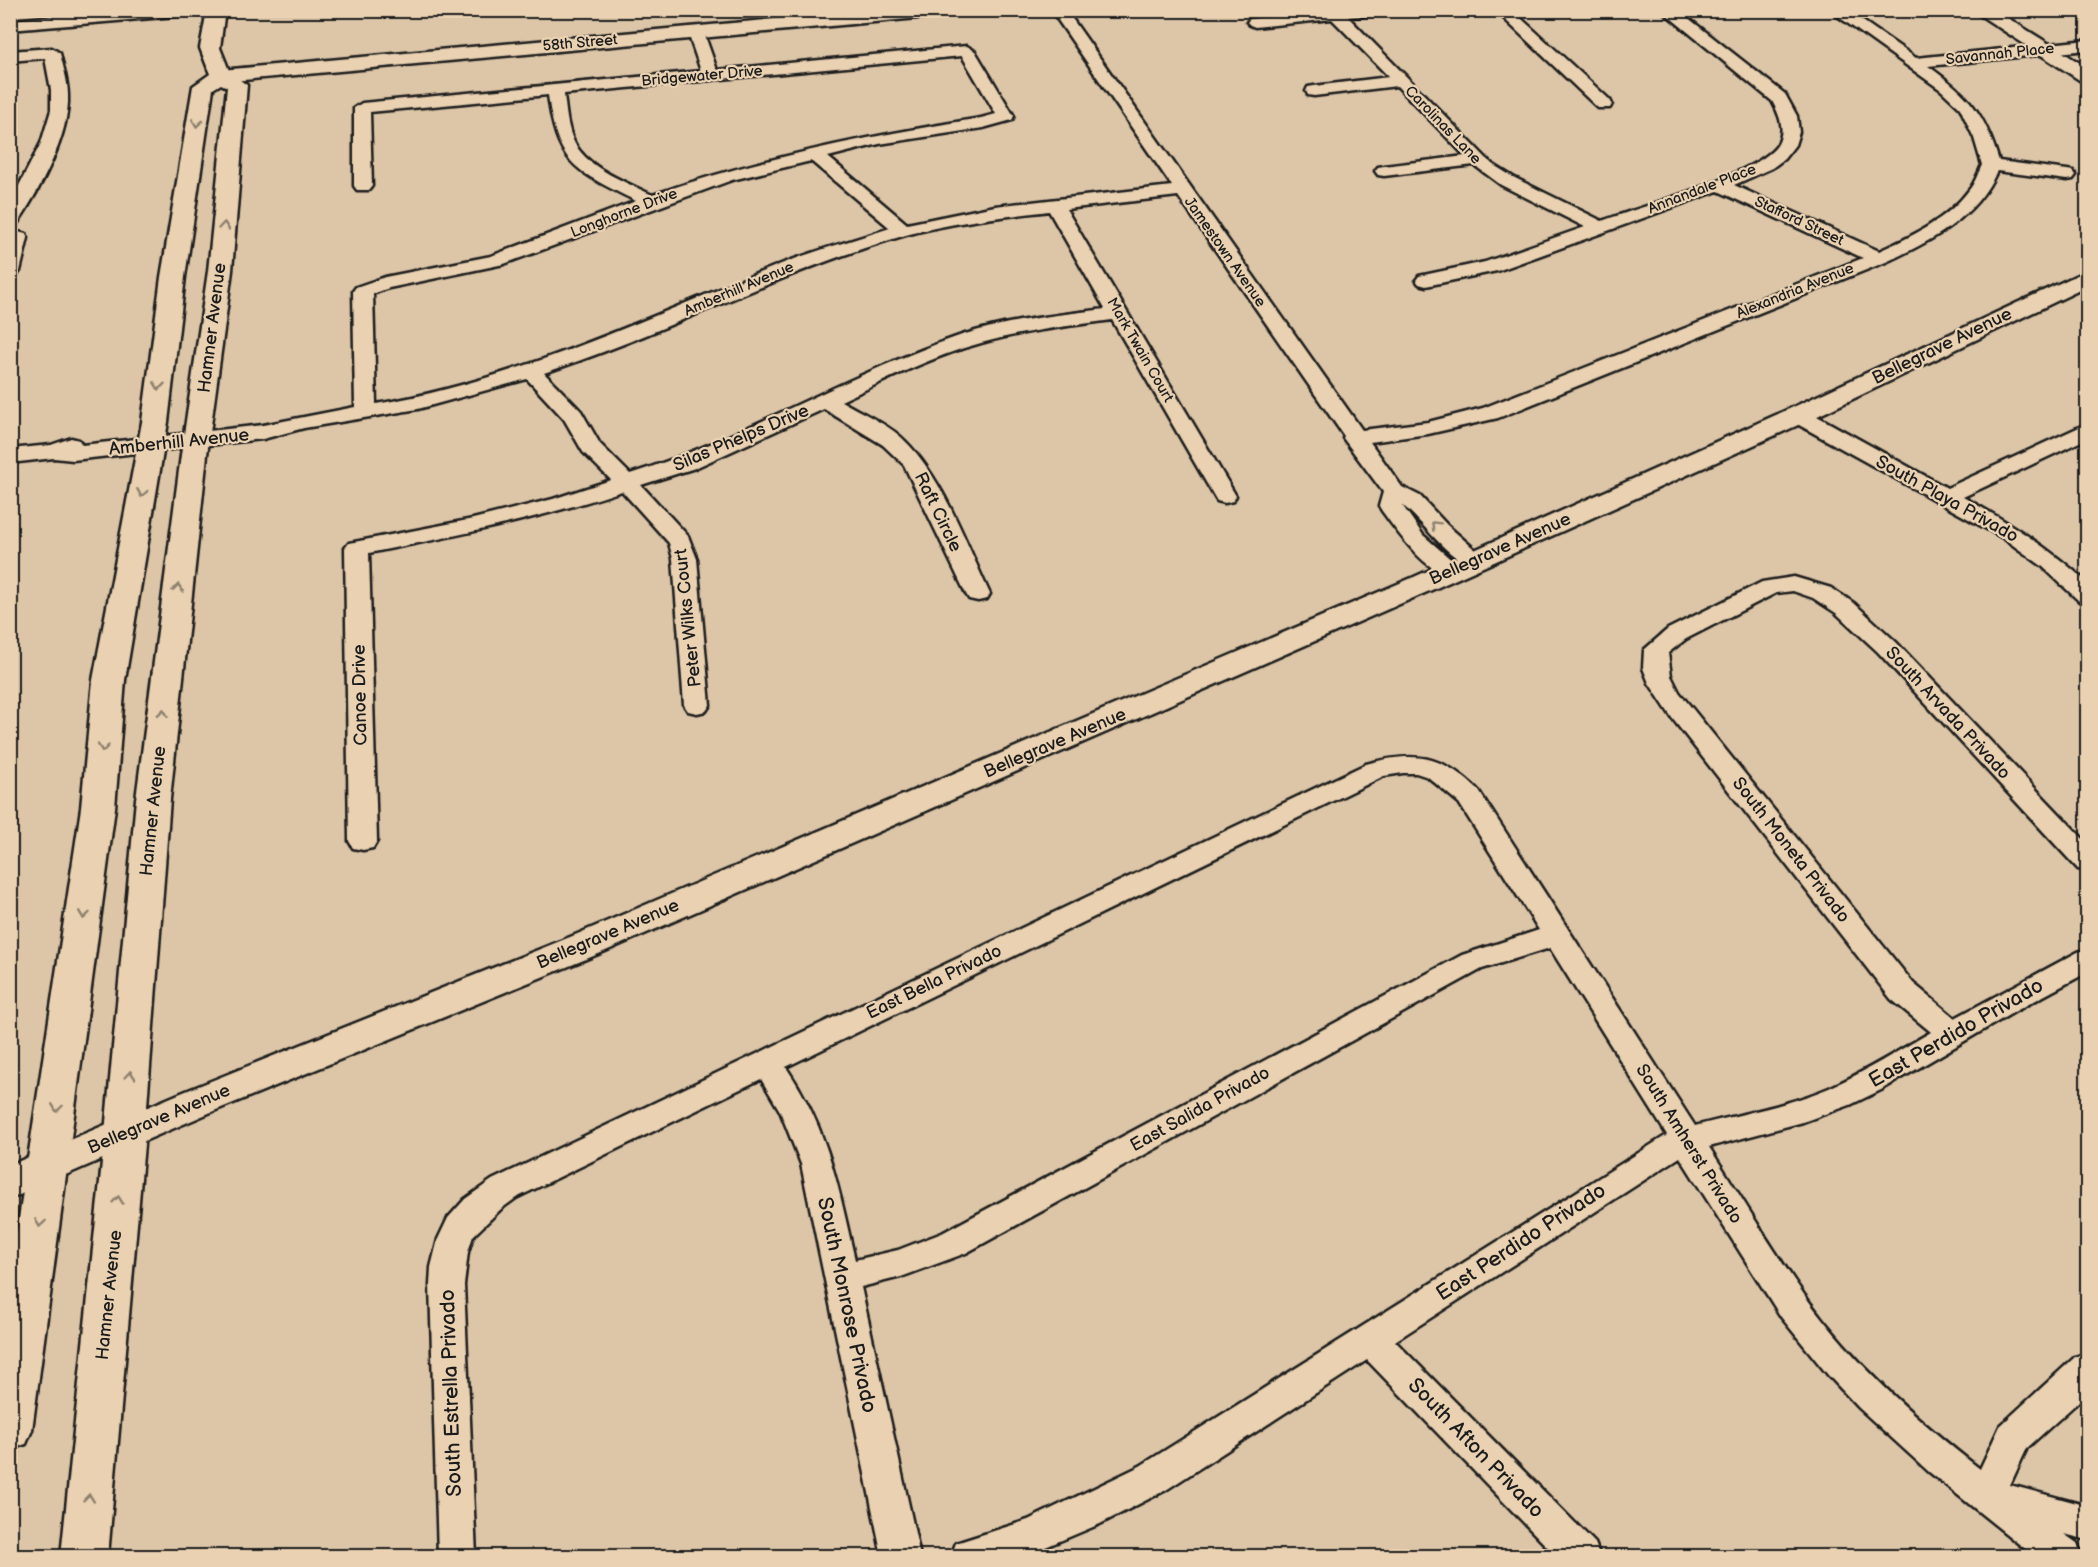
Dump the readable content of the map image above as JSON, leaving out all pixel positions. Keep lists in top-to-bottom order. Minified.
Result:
{"streets":{"main road":["58th Street","Hamner Avenue","Bellegrave Avenue"],"street":["Savannah Place","Bridgewater Drive","Carolinas Lane","Annandale Place","Longhorne Drive","Stafford Street","Jamestown Avenue","Amberhill Avenue","Alexandria Avenue","Mark Twain Court","Silas Phelps Drive","South Playa Privado","Raft Circle","Peter Wilks Court","Canoe Drive","South Arvada Privado","South Moneta Privado","East Bella Privado","East Perdido Privado","East Salida Privado","South Amherst Privado","South Monrose Privado","South Estrella Privado","South Afton Privado"]},"crossings":[["58th Street","Hamner Avenue"],["Bridgewater Drive","Longhorne Drive"],["Carolinas Lane","Annandale Place"],["Annandale Place","Stafford Street"],["Longhorne Drive","Amberhill Avenue"],["Stafford Street","Alexandria Avenue"],["Jamestown Avenue","Amberhill Avenue"],["Jamestown Avenue","Alexandria Avenue"],["Jamestown Avenue","Bellegrave Avenue"],["Amberhill Avenue","Hamner Avenue"],["Amberhill Avenue","Mark Twain Court"],["Amberhill Avenue","Peter Wilks Court"],["Hamner Avenue","Bellegrave Avenue"],["Bellegrave Avenue","South Playa Privado"],["Mark Twain Court","Silas Phelps Drive"],["Silas Phelps Drive","Raft Circle"],["Silas Phelps Drive","Peter Wilks Court"],["Silas Phelps Drive","Canoe Drive"],["South Arvada Privado","South Moneta Privado"],["South Moneta Privado","East Perdido Privado"],["East Bella Privado","South Amherst Privado"],["East Bella Privado","South Monrose Privado"],["East Bella Privado","South Estrella Privado"],["East Perdido Privado","South Amherst Privado"],["East Perdido Privado","South Afton Privado"],["East Salida Privado","South Amherst Privado"],["East Salida Privado","South Monrose Privado"]]}
